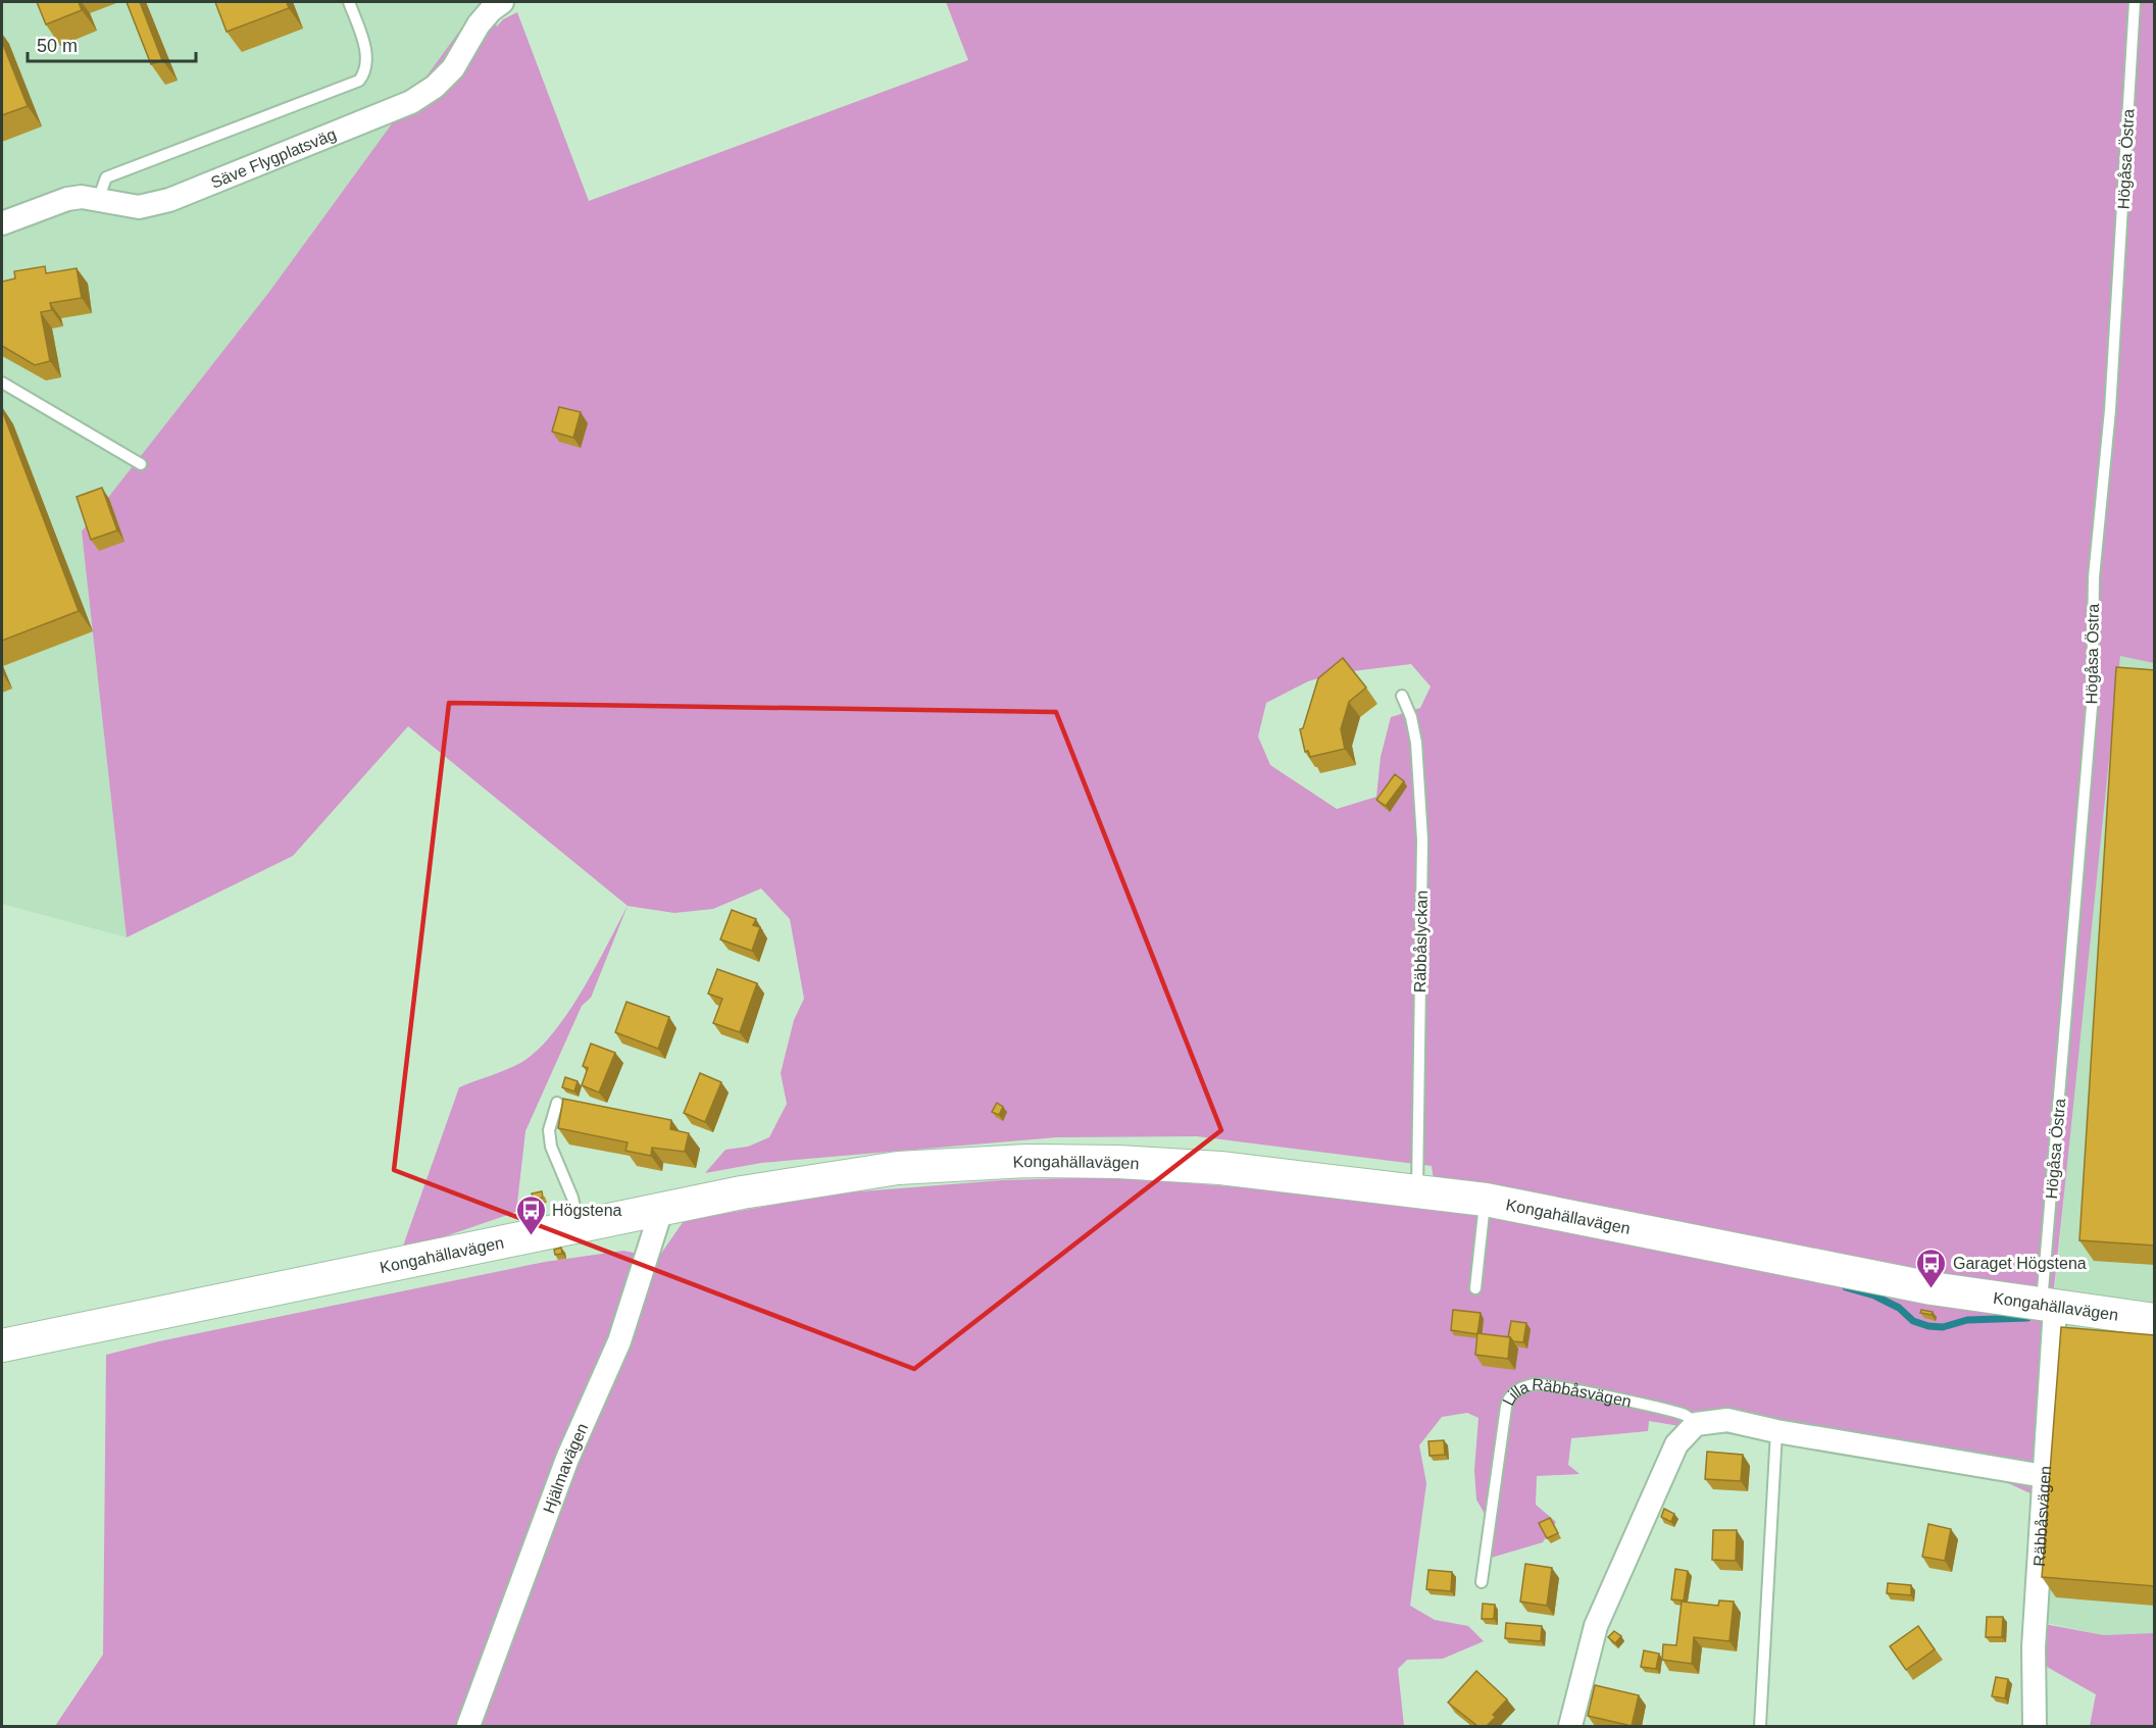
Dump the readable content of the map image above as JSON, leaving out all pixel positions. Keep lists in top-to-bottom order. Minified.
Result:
{"streets":{"street":["Säve Flygplatsväg","Kongahällavägen","Hjälmavägen","Räbbåsvägen"],"lane":["Högåsa Östra","Räbbåslyckan","Lilla Räbbåsvägen"]},"crossings":[["Högåsa Östra","Kongahällavägen"],["Högåsa Östra","Räbbåsvägen"],["Räbbåslyckan","Kongahällavägen"],["Kongahällavägen","Hjälmavägen"],["Kongahällavägen","Räbbåsvägen"]],"places":{"bus stop":["Högstena","Garaget Högstena"]},"scale_bar":"50 m"}
